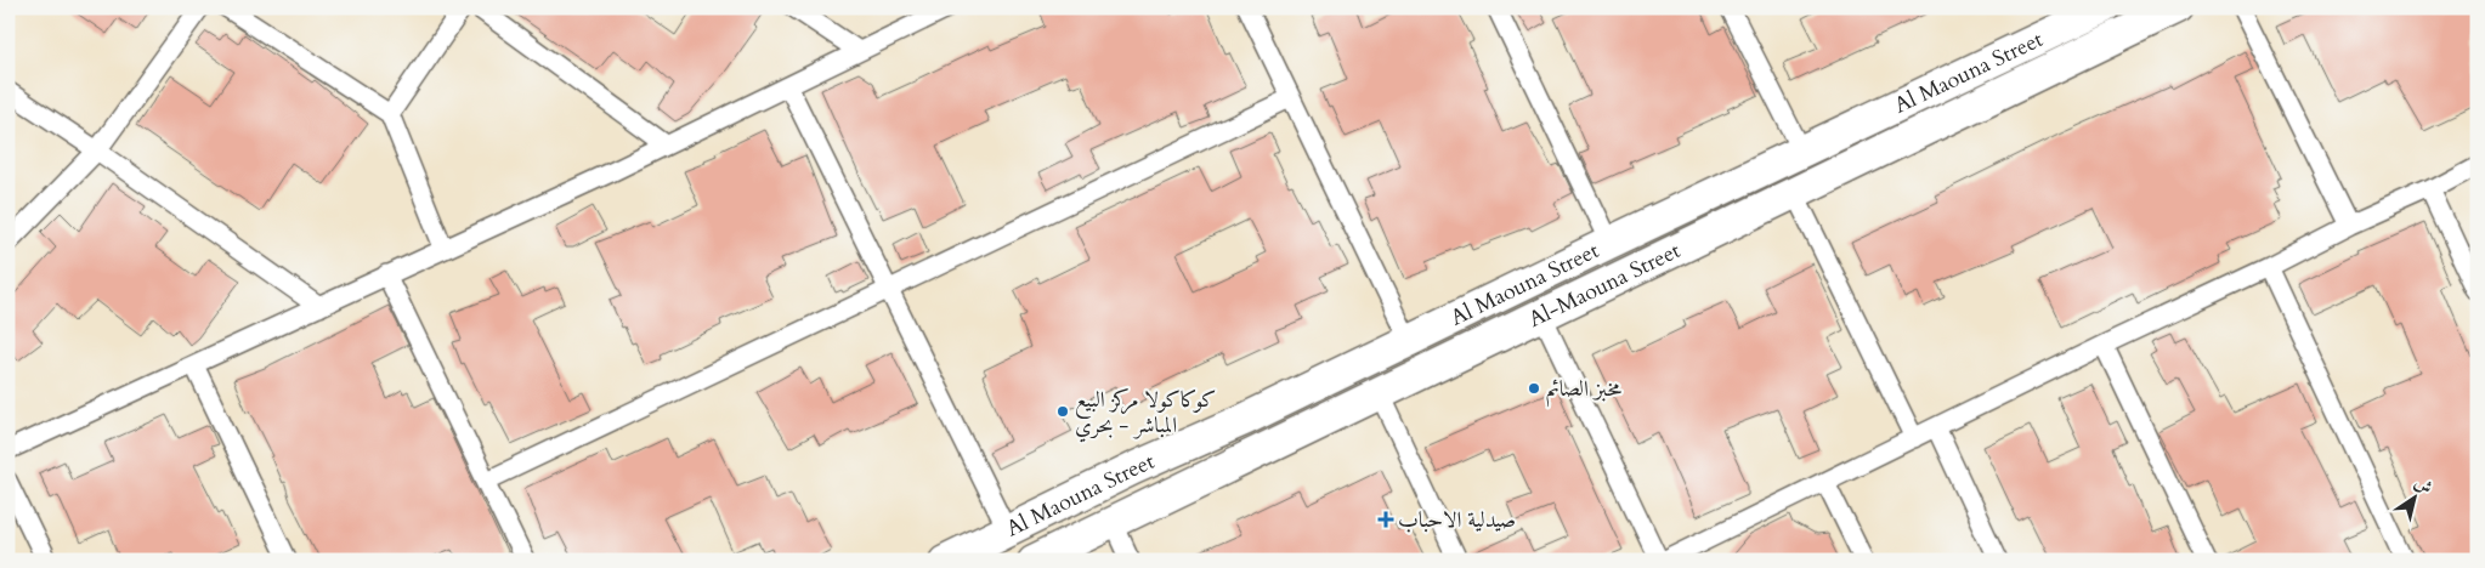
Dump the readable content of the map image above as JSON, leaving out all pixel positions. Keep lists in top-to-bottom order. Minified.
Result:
{"streets":{"highway":["Al Maouna Street","Al-Maouna Street"]},"places":{"other":["مخبز الصائم","كوكاكولا مركز البيع المباشر - بحري"],"health":["صيدلية الاحباب"]},"north":"top right"}
